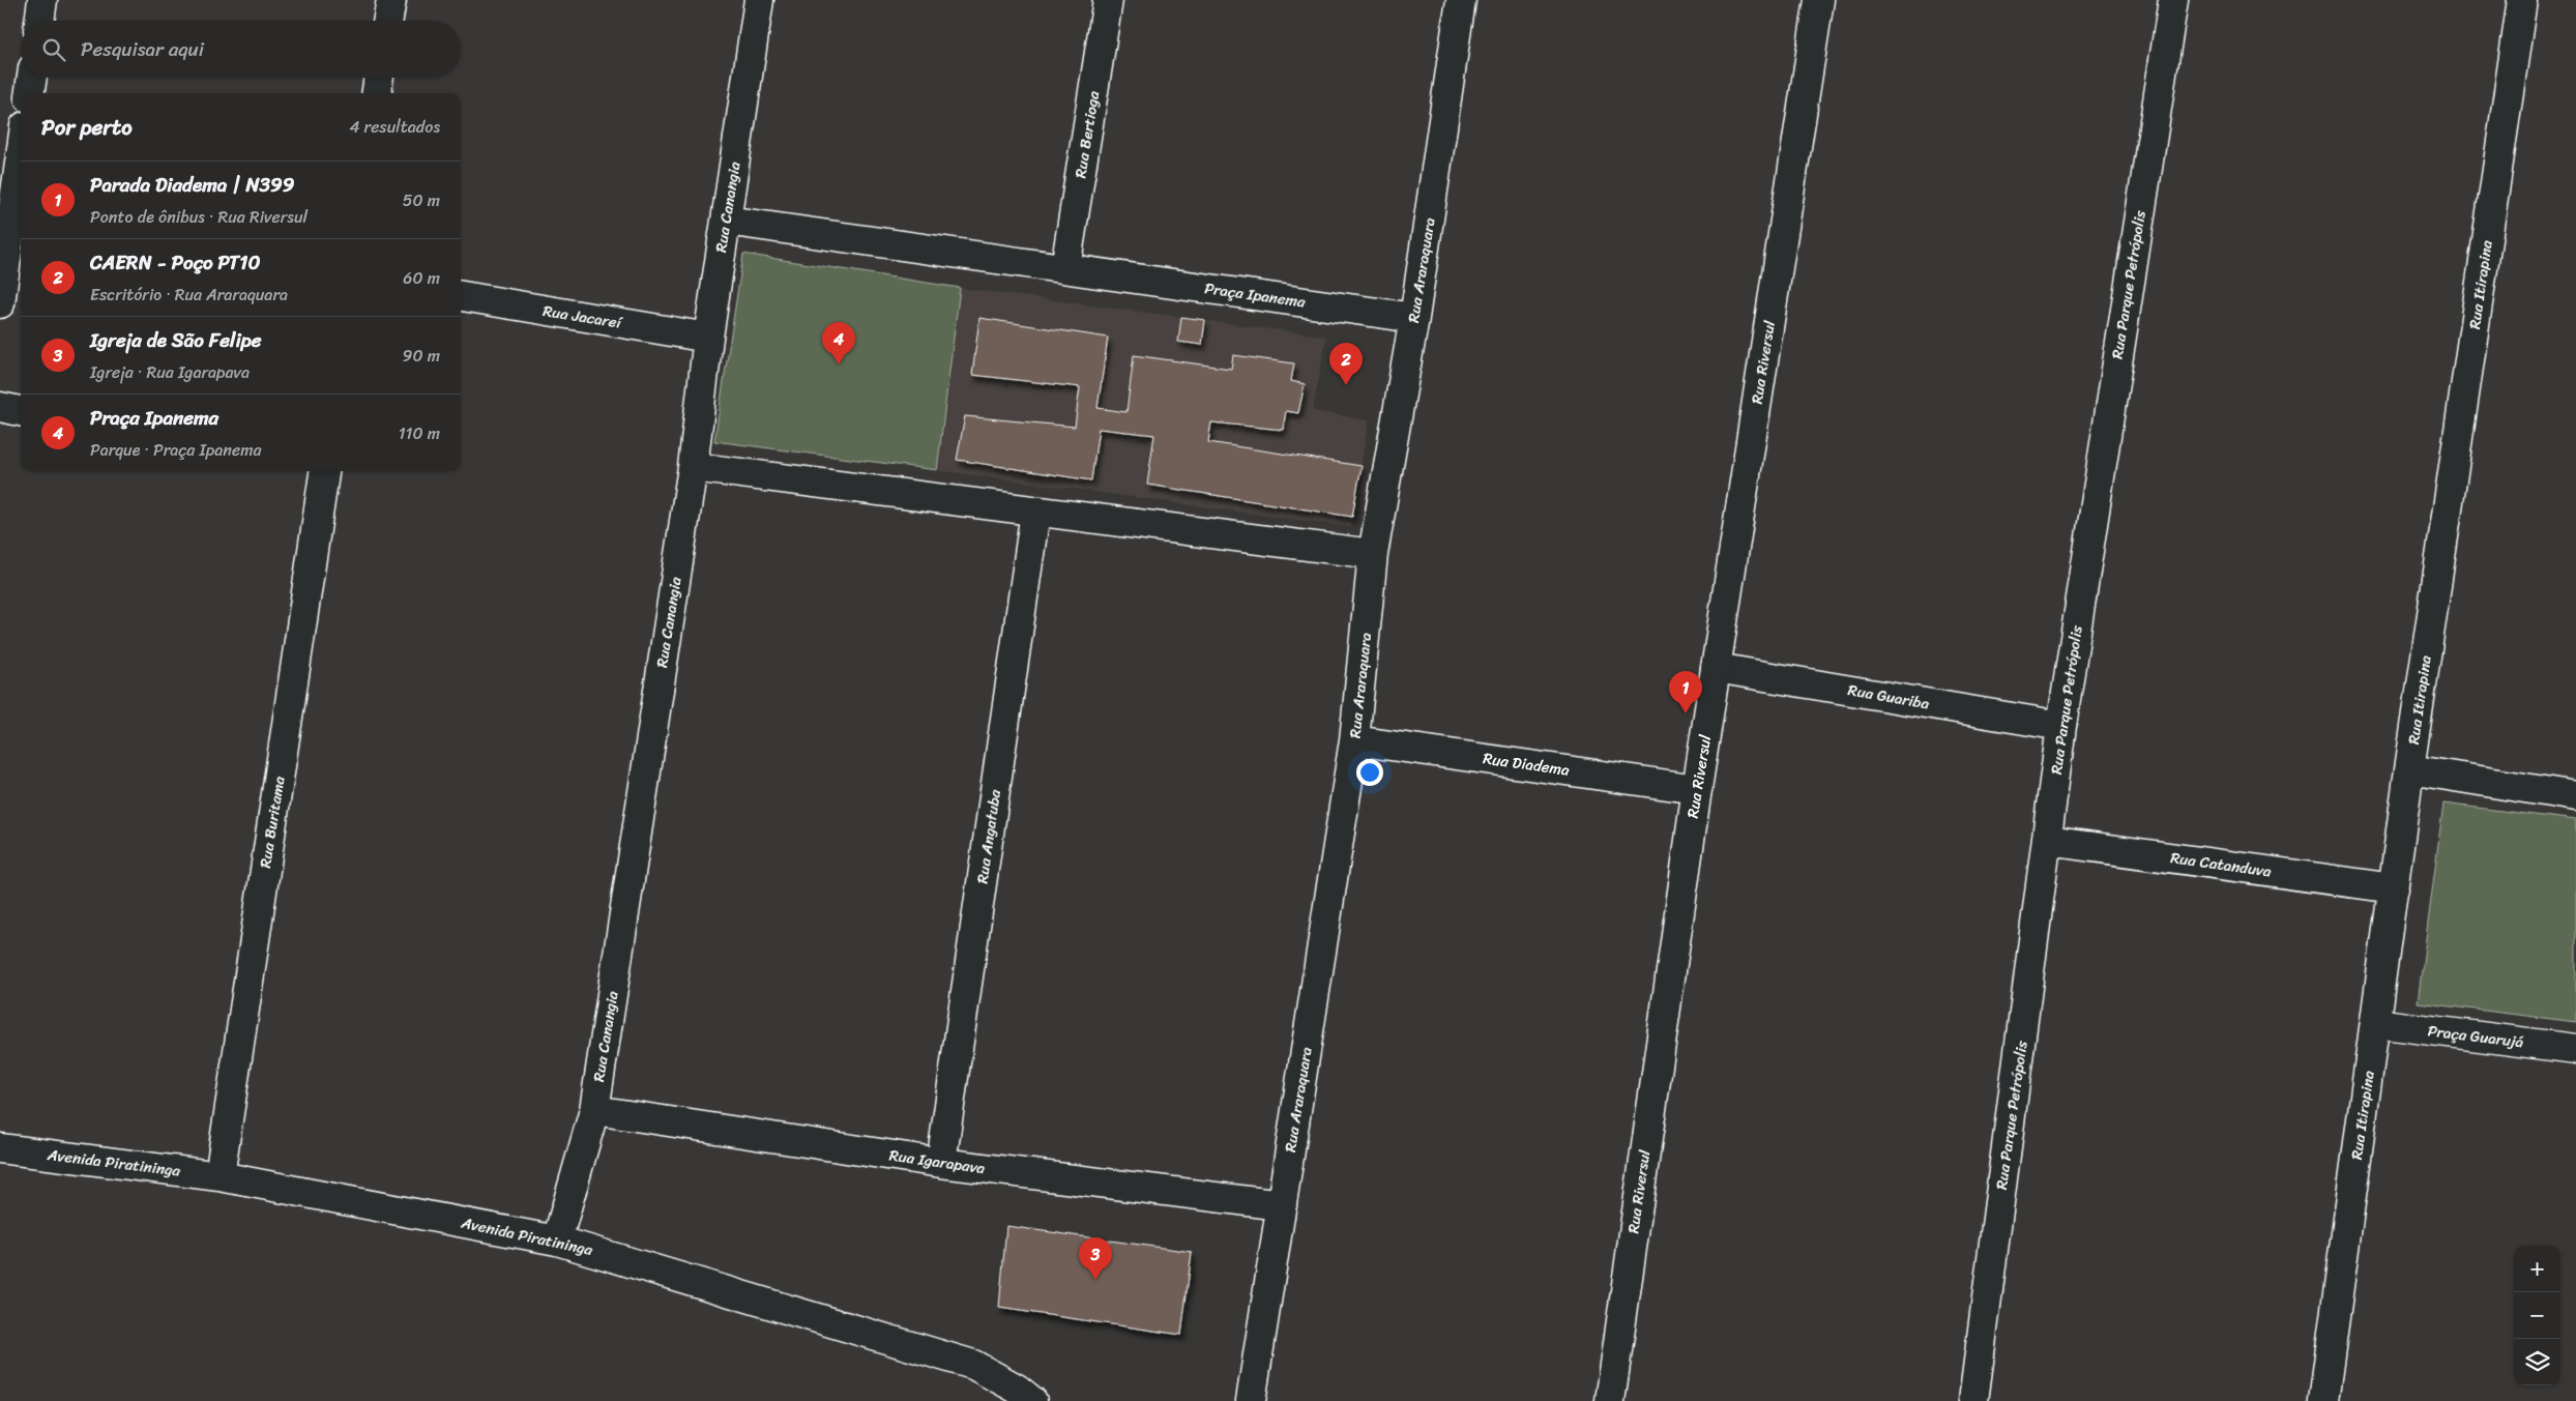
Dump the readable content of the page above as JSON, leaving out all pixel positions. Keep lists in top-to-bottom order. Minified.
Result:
{"streets":{"street":["Rua Bertioga","Rua Canangia","Rua Araraquara","Rua Parque Petrópolis","Rua Itirapina","Praça Ipanema","Rua Jacareí","Rua Riversul","Rua Guariba","Rua Diadema","Rua Buritama","Rua Angatuba","Rua Catanduva","Praça Guarujá","Rua Igarapava","Avenida Piratininga"]},"crossings":[["Rua Bertioga","Praça Ipanema"],["Rua Canangia","Praça Ipanema"],["Rua Canangia","Rua Jacareí"],["Rua Canangia","Rua Igarapava"],["Rua Canangia","Avenida Piratininga"],["Rua Araraquara","Praça Ipanema"],["Rua Araraquara","Rua Diadema"],["Rua Araraquara","Rua Igarapava"],["Rua Parque Petrópolis","Rua Guariba"],["Rua Parque Petrópolis","Rua Catanduva"],["Rua Itirapina","Rua Catanduva"],["Rua Itirapina","Praça Guarujá"],["Rua Riversul","Rua Guariba"],["Rua Riversul","Rua Diadema"],["Rua Buritama","Avenida Piratininga"],["Rua Angatuba","Rua Igarapava"]],"page":{"search":"Pesquisar aqui","heading":["Por perto","4 resultados"],"list":[{"mark":"1","name":"Parada Diadema | N399","note":"Ponto de ônibus · Rua Riversul","value":"50 m"},{"mark":"2","name":"CAERN - Poço PT10","note":"Escritório · Rua Araraquara","value":"60 m"},{"mark":"3","name":"Igreja de São Felipe","note":"Igreja · Rua Igarapava","value":"90 m"},{"mark":"4","name":"Praça Ipanema","note":"Parque · Praça Ipanema","value":"110 m"}],"pins":["4","2","1","3"],"map_buttons":["+","−"]}}
